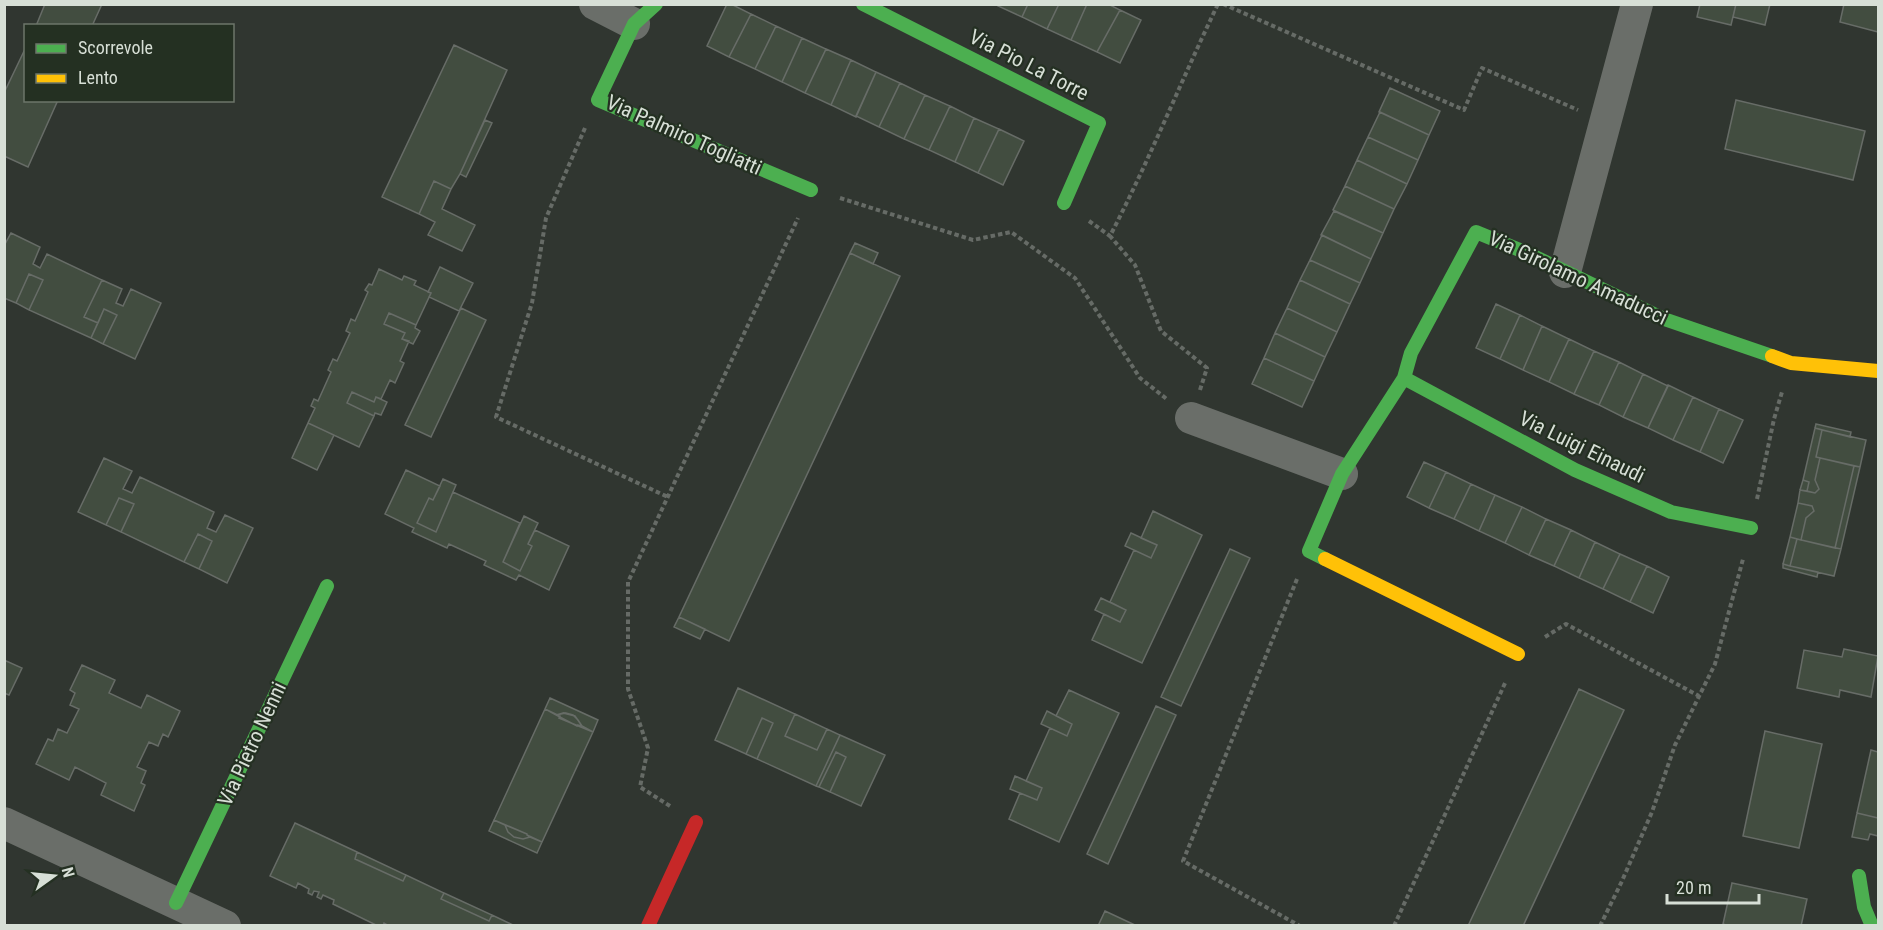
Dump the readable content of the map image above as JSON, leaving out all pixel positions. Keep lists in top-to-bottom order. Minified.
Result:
{"streets":{"street":["Via Pio La Torre","Via Palmiro Togliatti","Via Girolamo Amaducci","Via Luigi Einaudi","Via Pietro Nenni"]},"crossings":[["Via Girolamo Amaducci","Via Luigi Einaudi"]],"legend":["Scorrevole","Lento"],"scale_bar":"20 m","north":"right"}
